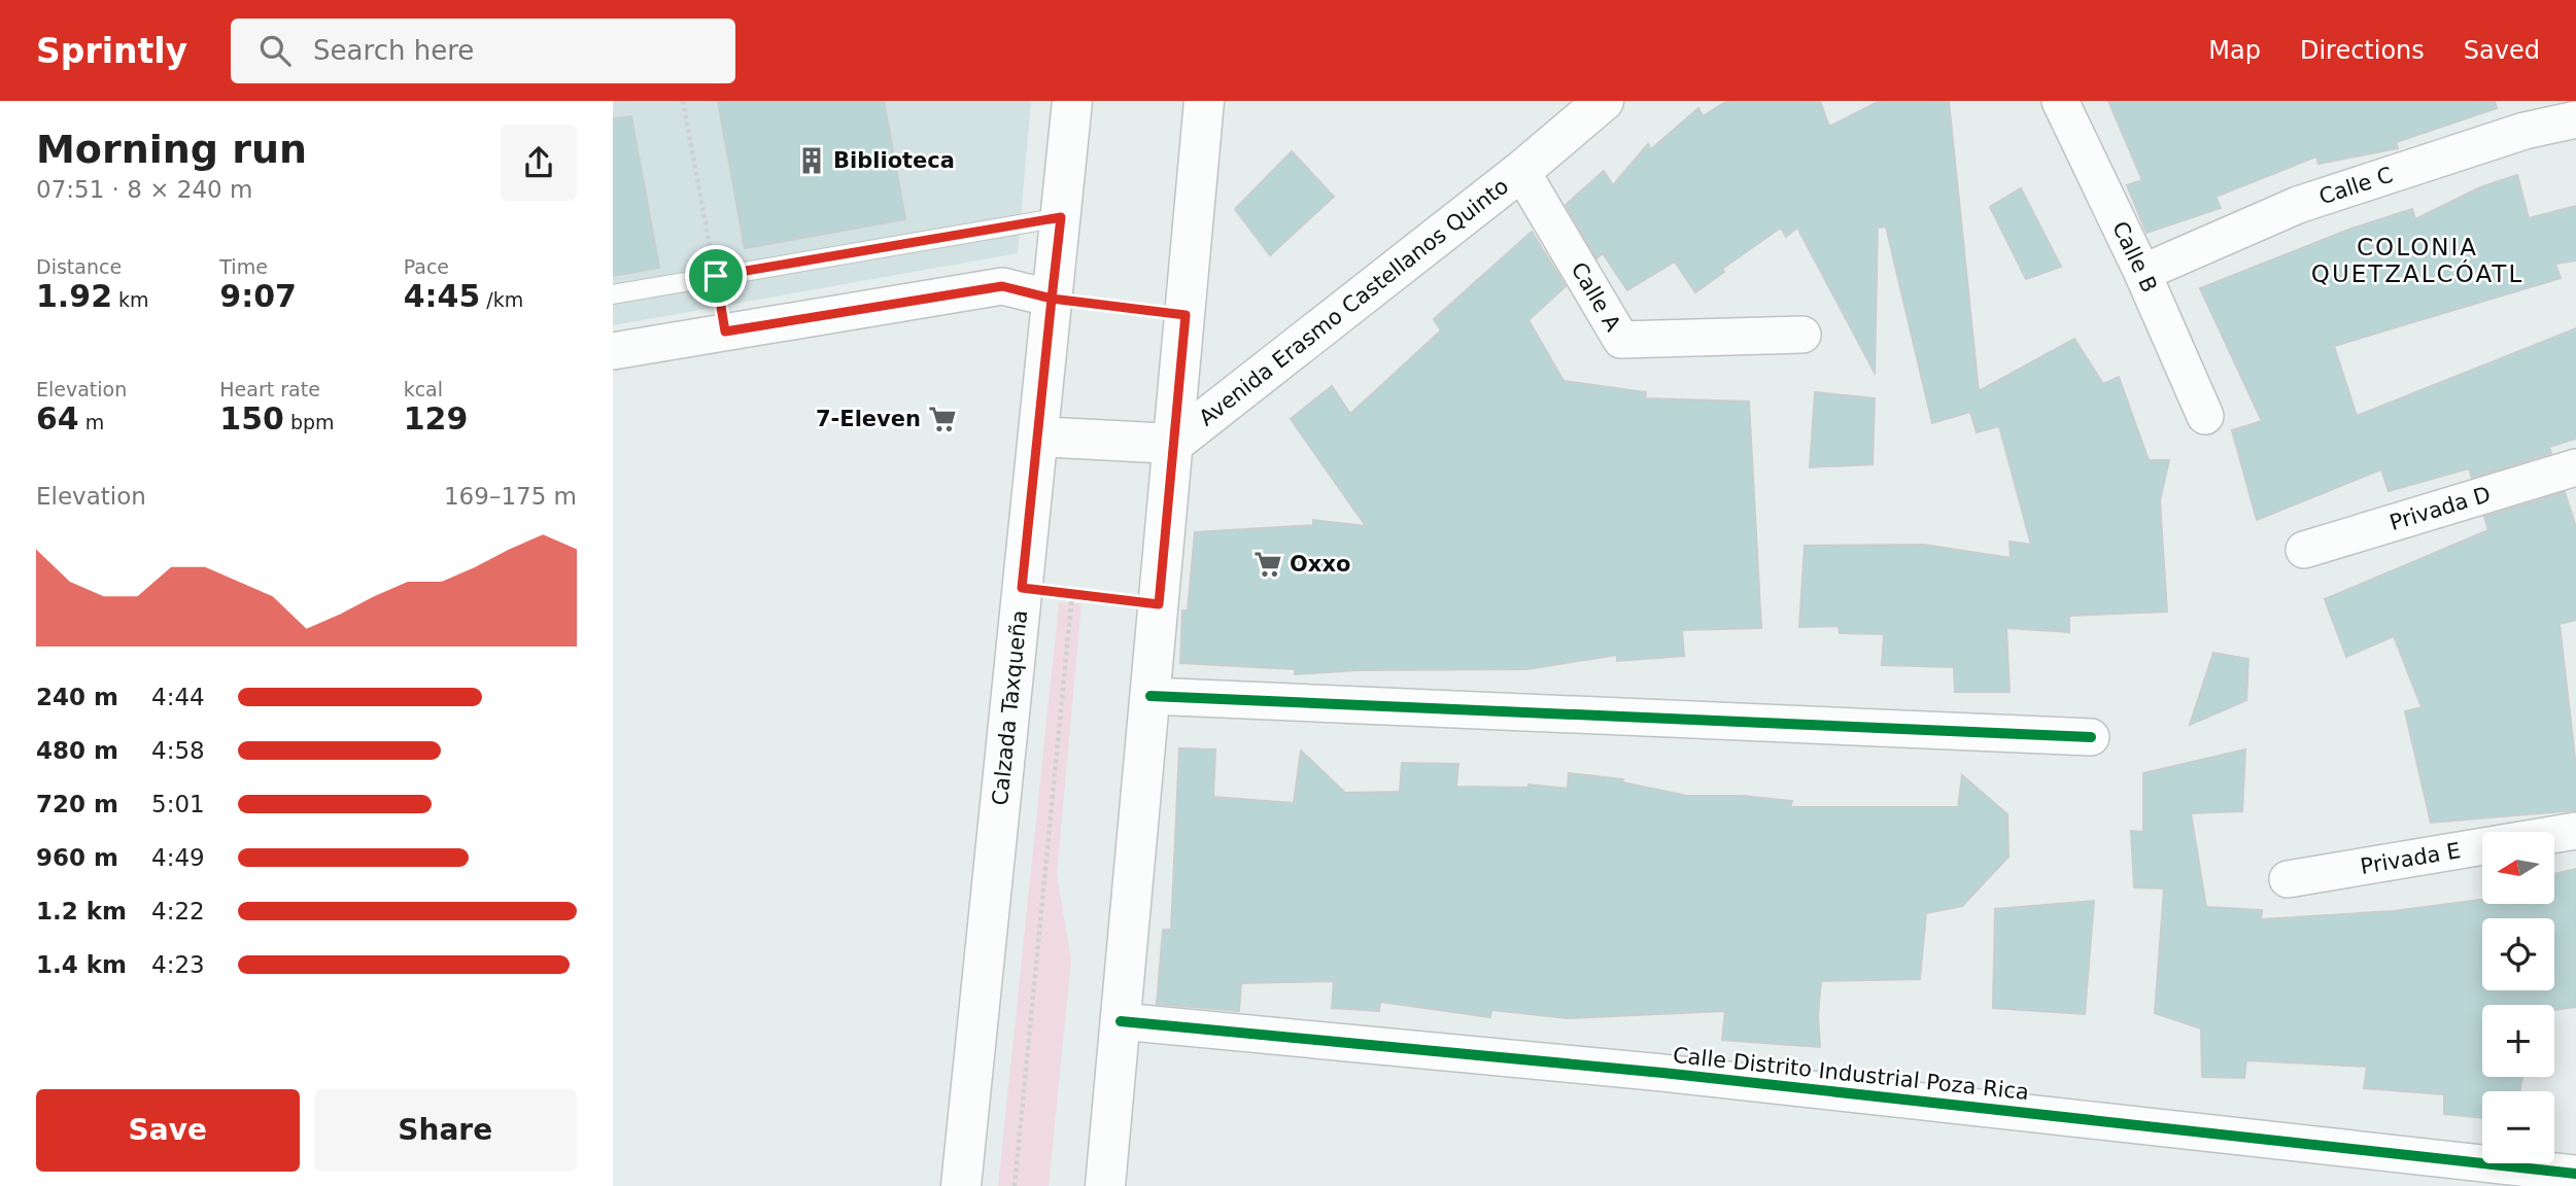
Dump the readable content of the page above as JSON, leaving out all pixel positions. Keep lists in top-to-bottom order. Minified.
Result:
{"streets":{"main road":["Avenida Erasmo Castellanos Quinto","Calzada Taxqueña"],"street":["Calle C","Calle B","Calle A","Privada D","Privada E","Calle Distrito Industrial Poza Rica"]},"crossings":[["Calle C","Calle B"],["Calle A","Avenida Erasmo Castellanos Quinto"]],"districts":["COLONIA QUETZALCÓATL"],"places":{"building":["Biblioteca"],"supermarket":["7-Eleven","Oxxo"]},"north":"left","page":{"header":"Sprintly","search":"Search here","nav":["Map","Directions","Saved"],"heading":["Morning run","07:51 · 8 × 240 m"],"stats":[["Distance","1.92 km"],["Time","9:07"],["Pace","4:45 /km"],["Elevation","64 m"],["Heart rate","150 bpm"],["kcal","129"]],"chart":["Elevation","169–175 m"],"list":[{"name":"240 m","note":"4:44"},{"name":"480 m","note":"4:58"},{"name":"720 m","note":"5:01"},{"name":"960 m","note":"4:49"},{"name":"1.2 km","note":"4:22"},{"name":"1.4 km","note":"4:23"}],"map_buttons":["+","−"],"buttons":["Save","Share"]}}
